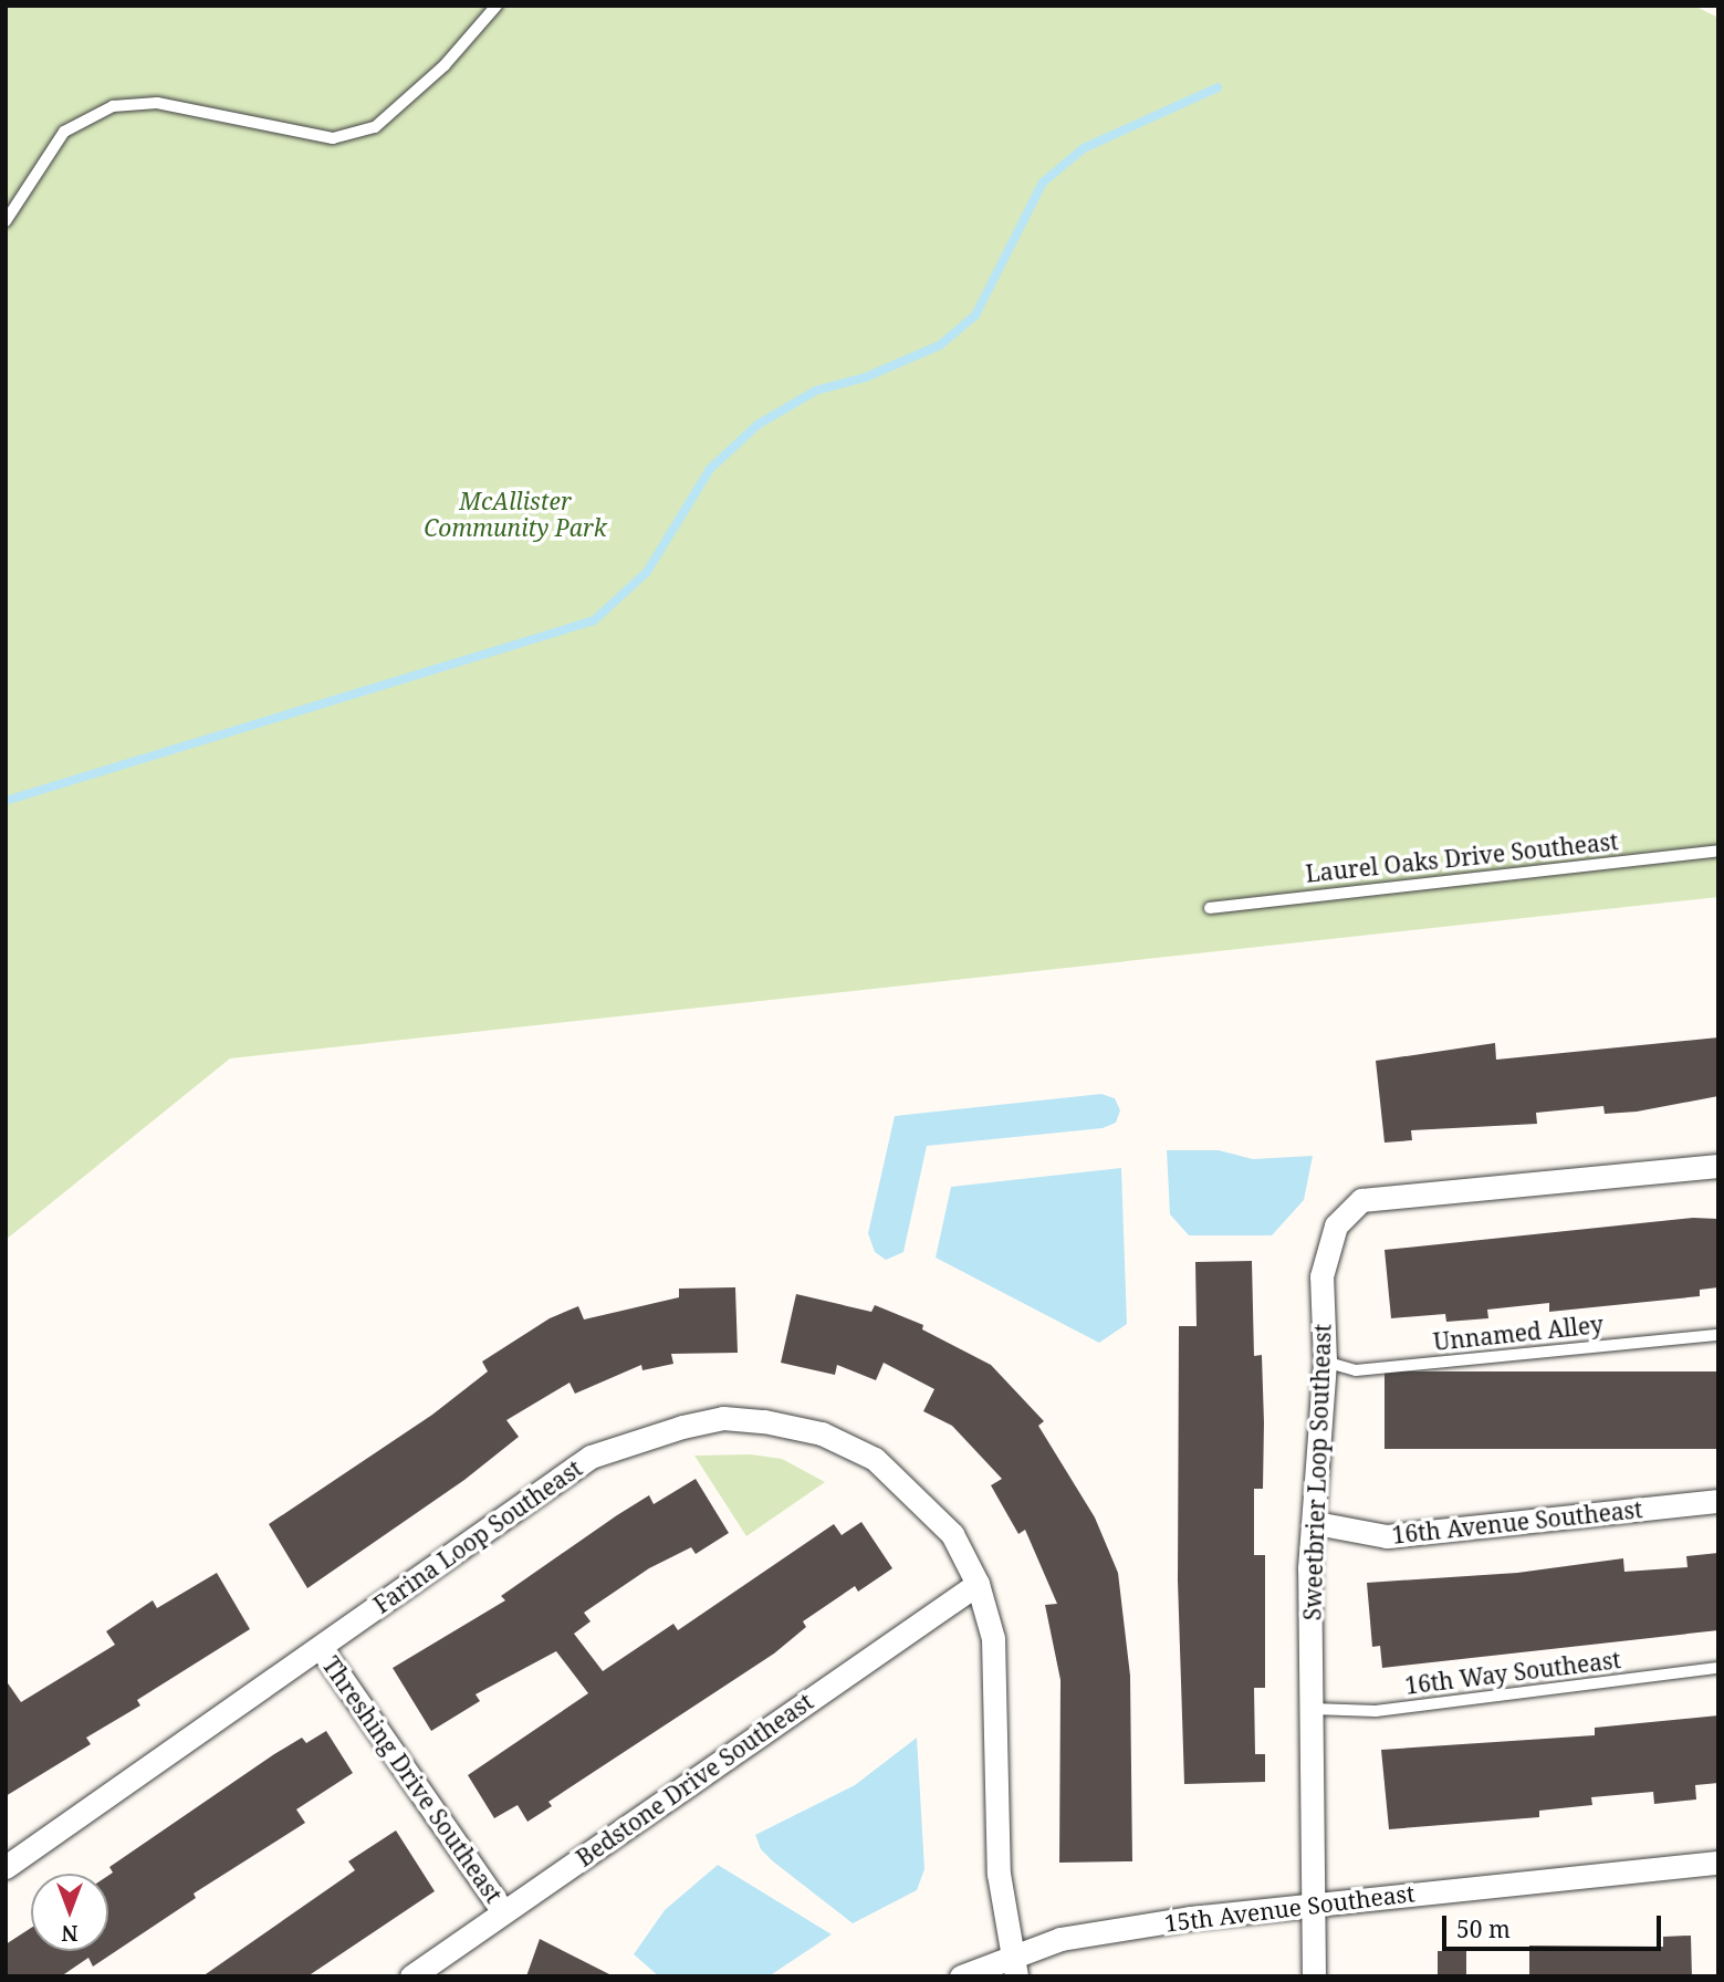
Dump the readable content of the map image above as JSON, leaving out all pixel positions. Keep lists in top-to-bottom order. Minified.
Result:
{"streets":{"street":["Sweetbrier Loop Southeast","16th Avenue Southeast","Farina Loop Southeast","Threshing Drive Southeast","Bedstone Drive Southeast","15th Avenue Southeast"],"lane":["Laurel Oaks Drive Southeast","Unnamed Alley","16th Way Southeast"]},"crossings":[["Unnamed Alley","Sweetbrier Loop Southeast"],["Sweetbrier Loop Southeast","16th Avenue Southeast"],["Sweetbrier Loop Southeast","16th Way Southeast"],["Sweetbrier Loop Southeast","15th Avenue Southeast"],["Farina Loop Southeast","Threshing Drive Southeast"],["Farina Loop Southeast","Bedstone Drive Southeast"],["Farina Loop Southeast","15th Avenue Southeast"],["Threshing Drive Southeast","Bedstone Drive Southeast"]],"parks":["McAllister Community Park"],"scale_bar":"50 m","north":"bottom"}
